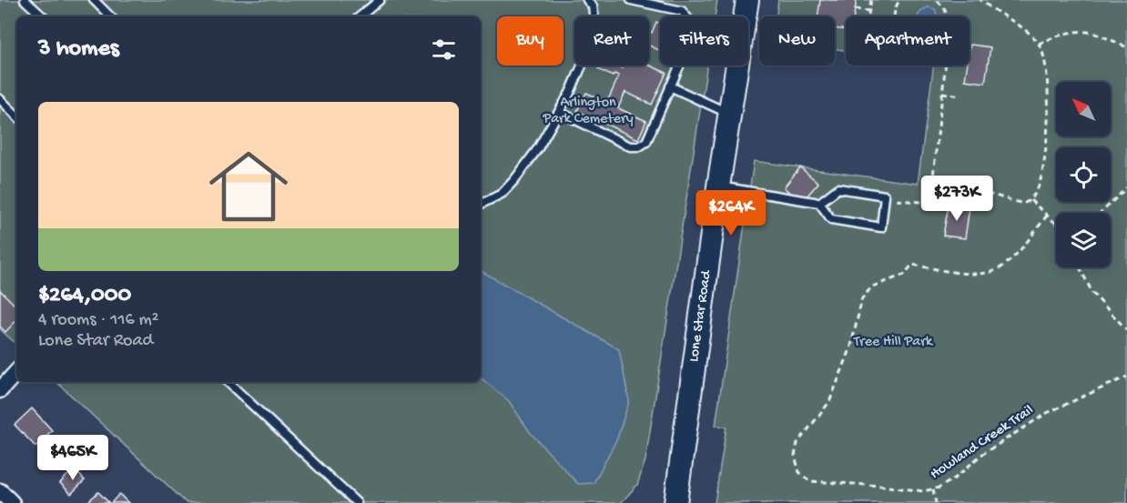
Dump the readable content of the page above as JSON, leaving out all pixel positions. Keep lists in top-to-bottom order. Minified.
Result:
{"streets":{"street":["Lone Star Road"],"path":["Howland Creek Trail"]},"parks":["Arlington Park Cemetery","Tree Hill Park"],"north":"top left","page":{"chip":["Buy","Rent","Filters","New","Apartment"],"heading":"3 homes","list":[{"name":"$264,000","note":"4 rooms · 116 m² · Lone Star Road"}],"price":["$273K","$264K","$465K"]}}
